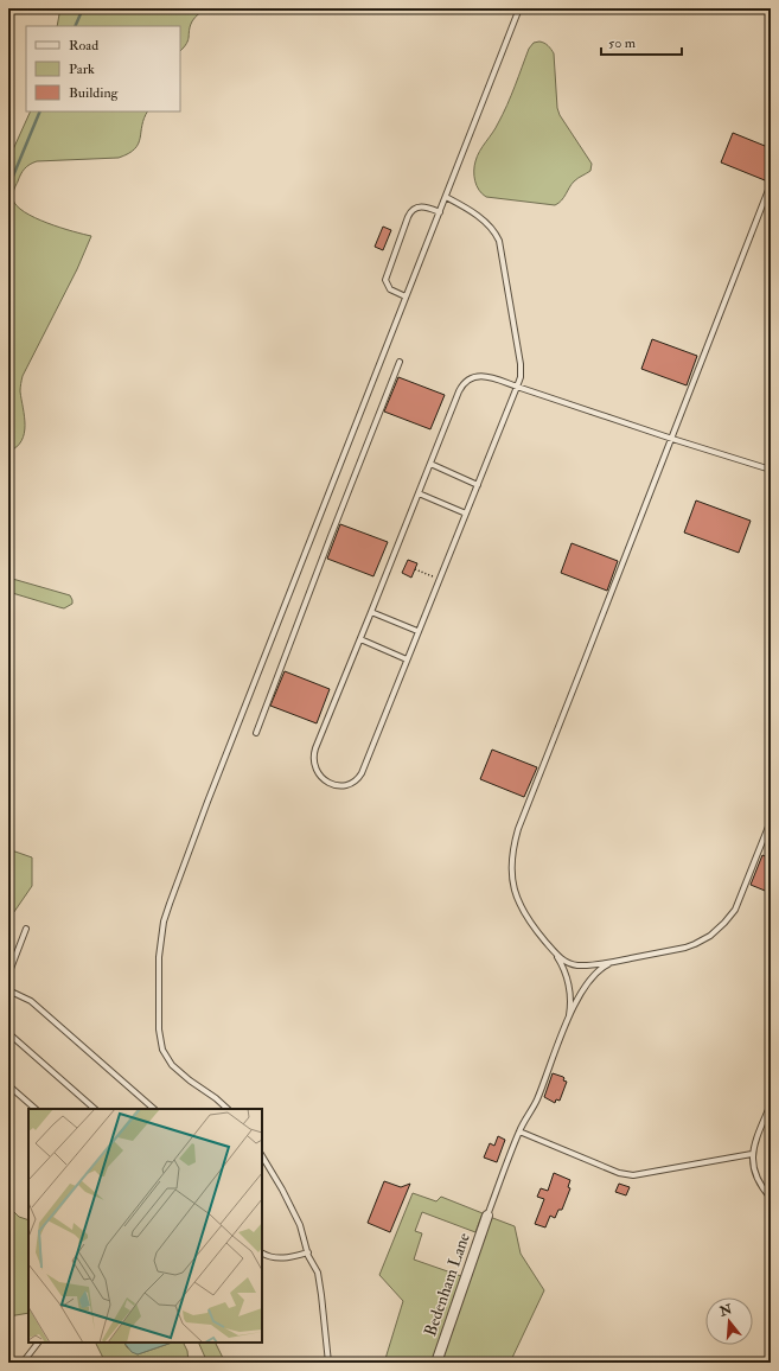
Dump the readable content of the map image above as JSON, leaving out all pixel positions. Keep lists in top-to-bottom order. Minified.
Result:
{"streets":{"street":["Bedenham Lane"]},"legend":["Road","Park","Building"],"scale_bar":"50 m","north":"top"}
